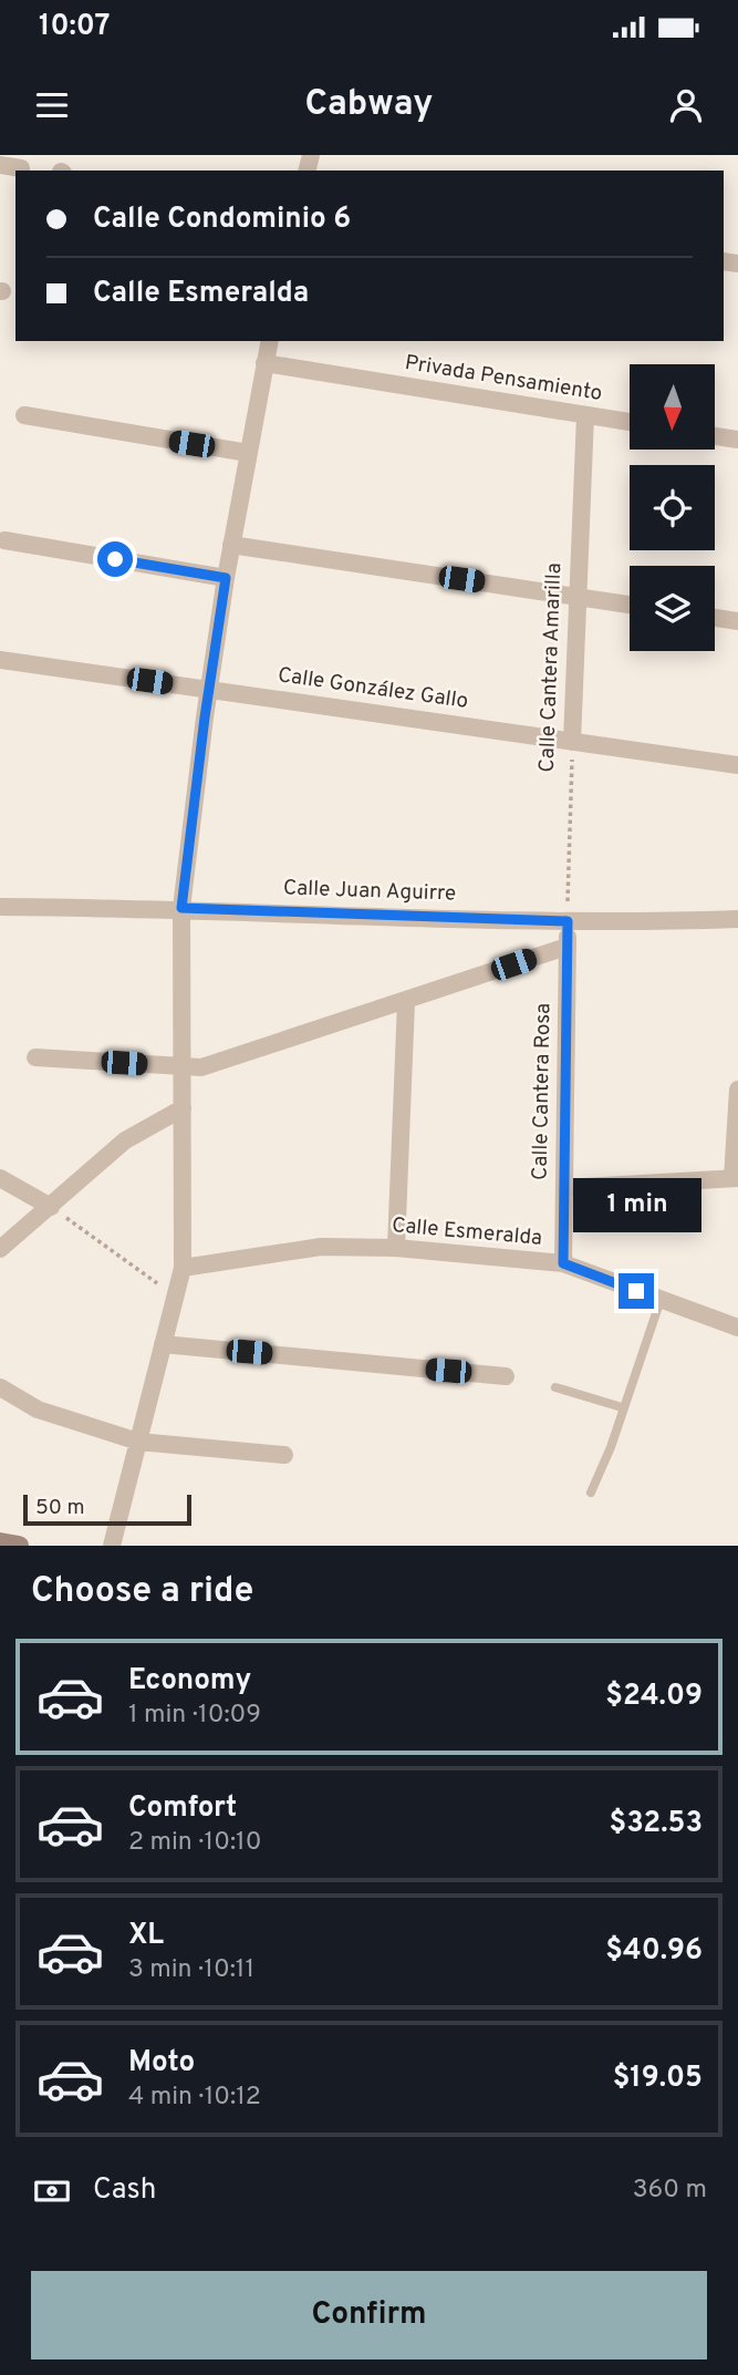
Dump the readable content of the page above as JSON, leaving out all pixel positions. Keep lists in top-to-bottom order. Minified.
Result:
{"streets":{"street":["Privada Pensamiento","Calle Cantera Amarilla","Calle González Gallo","Calle Juan Aguirre","Calle Cantera Rosa","Calle Esmeralda"]},"crossings":[["Privada Pensamiento","Calle Cantera Amarilla"],["Calle Cantera Amarilla","Calle González Gallo"],["Calle Cantera Amarilla","Calle Juan Aguirre"],["Calle Cantera Amarilla","Calle Cantera Rosa"],["Calle Juan Aguirre","Calle Cantera Rosa"],["Calle Cantera Rosa","Calle Esmeralda"]],"scale_bar":"50 m","north":"bottom","page":{"status":"10:07","header":"Cabway","banner":["Calle Condominio 6","Calle Esmeralda"],"bubble":"1 min","scale":"50 m","heading":"Choose a ride","list":[{"name":"Economy","note":"1 min · 10:09","value":"$24.09"},{"name":"Comfort","note":"2 min · 10:10","value":"$32.53"},{"name":"XL","note":"3 min · 10:11","value":"$40.96"},{"name":"Moto","note":"4 min · 10:12","value":"$19.05"}],"pay":["Cash","360 m"],"buttons":"Confirm"}}
